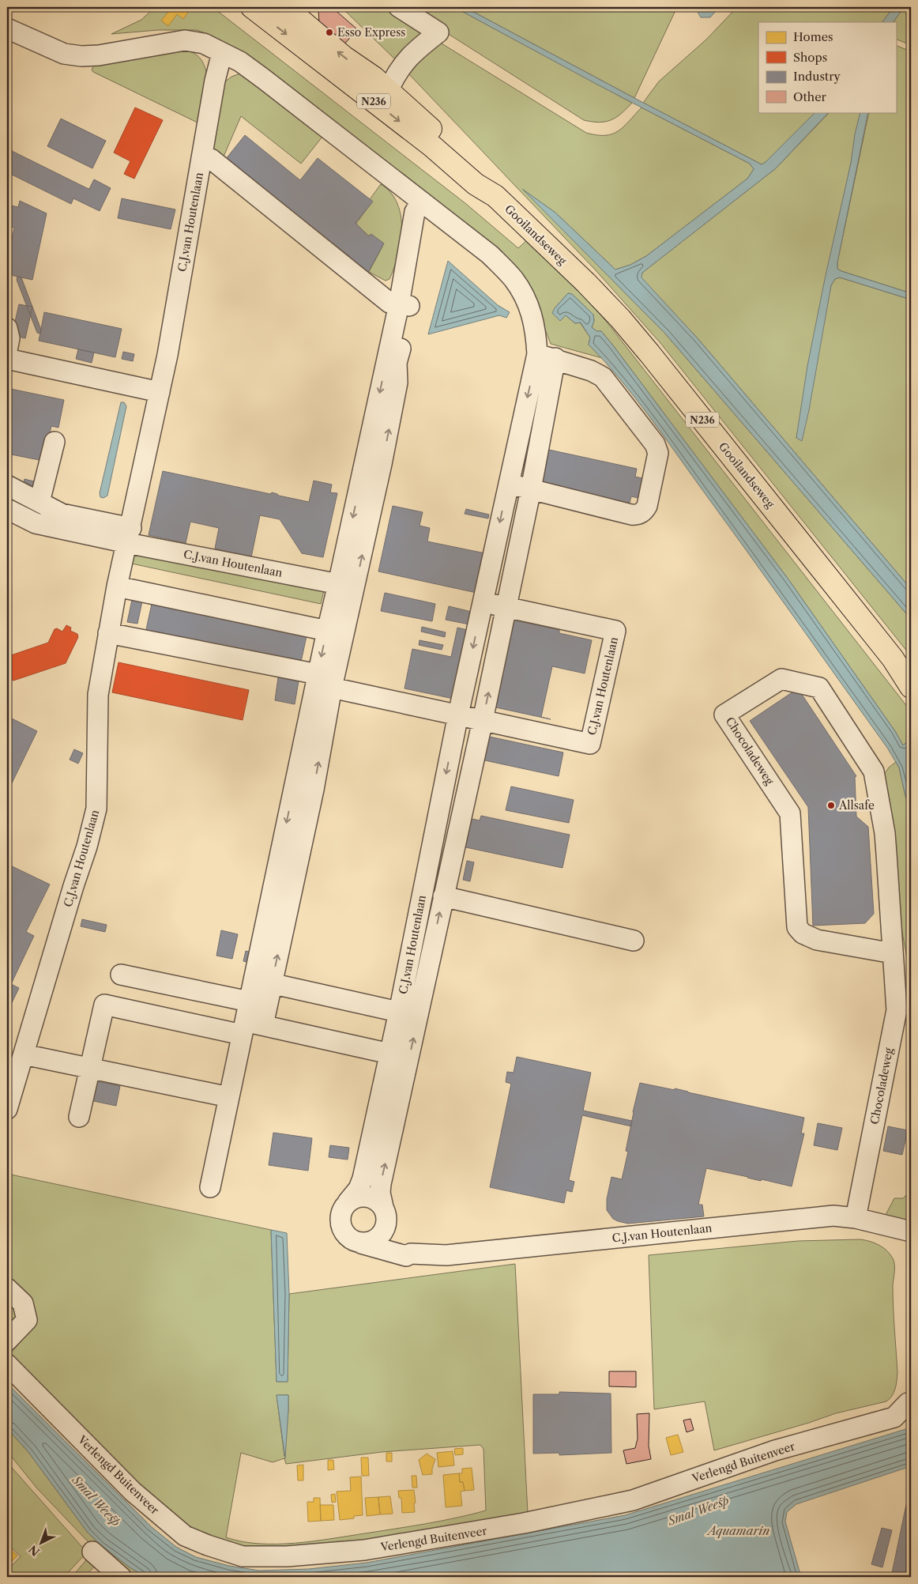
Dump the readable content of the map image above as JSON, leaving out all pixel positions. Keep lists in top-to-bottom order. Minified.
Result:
{"streets":{"main road":["N236","Gooilandseweg"],"street":["C.J.van Houtenlaan","Chocoladeweg","Verlengd Buitenveer"]},"crossings":[["C.J.van Houtenlaan","Chocoladeweg"]],"water":["Smal Weesp","Aquamarin"],"places":["Esso Express","Allsafe"],"legend":["Homes","Shops","Industry","Other"],"north":"bottom left"}
